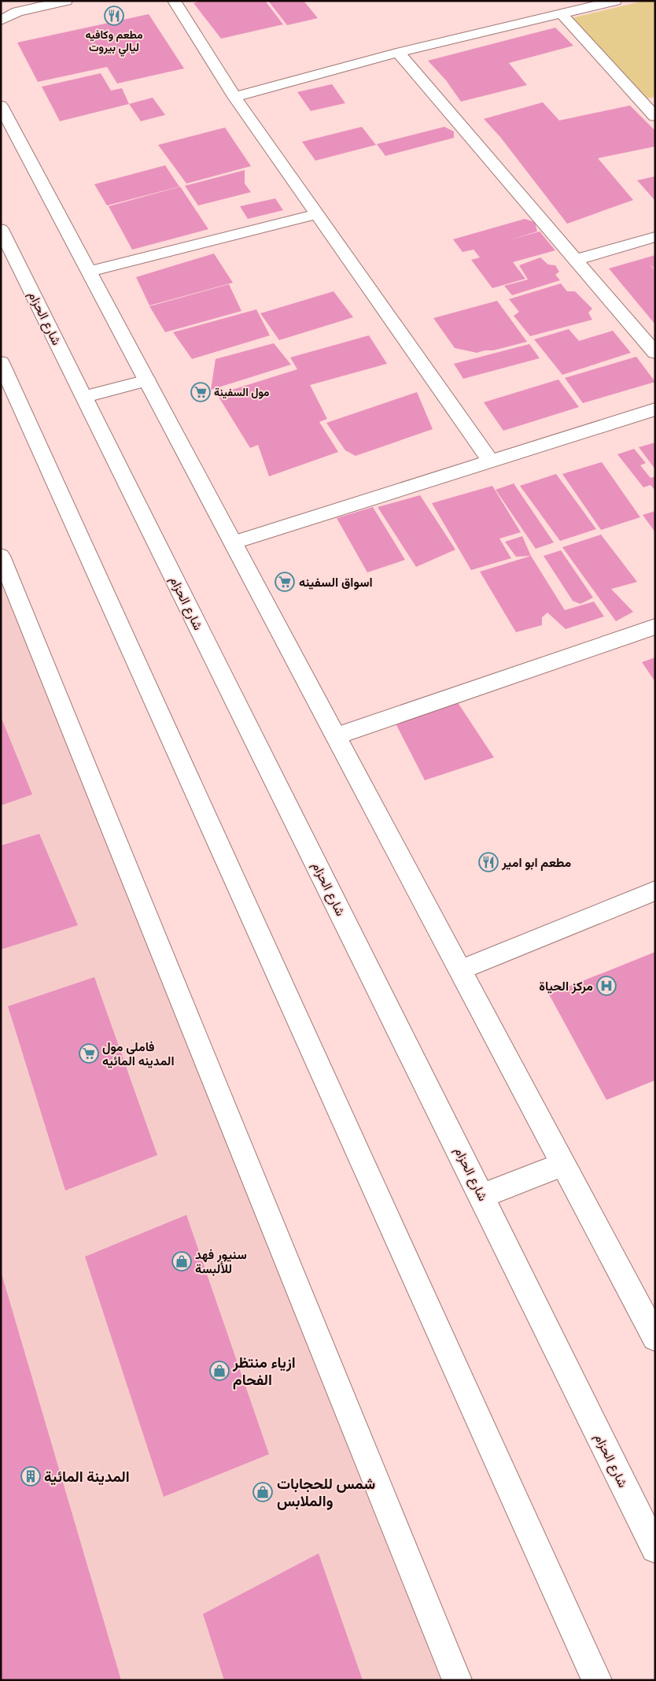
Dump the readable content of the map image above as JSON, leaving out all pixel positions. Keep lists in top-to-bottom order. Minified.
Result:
{"streets":{"main road":["شارع الحزام"]},"places":{"restaurant":["مطعم وكافيه ليالي بيروت","مطعم ابو امير"],"supermarket":["مول السفينة","اسواق السفينه","فاملي مول المدينه المائيه"],"hospital":["مركز الحياة"],"shop":["سنيور فهد للألبسة","ازياء منتظر الفحام","شمس للحجابات والملابس"],"building":["المدينة المائية"]}}
